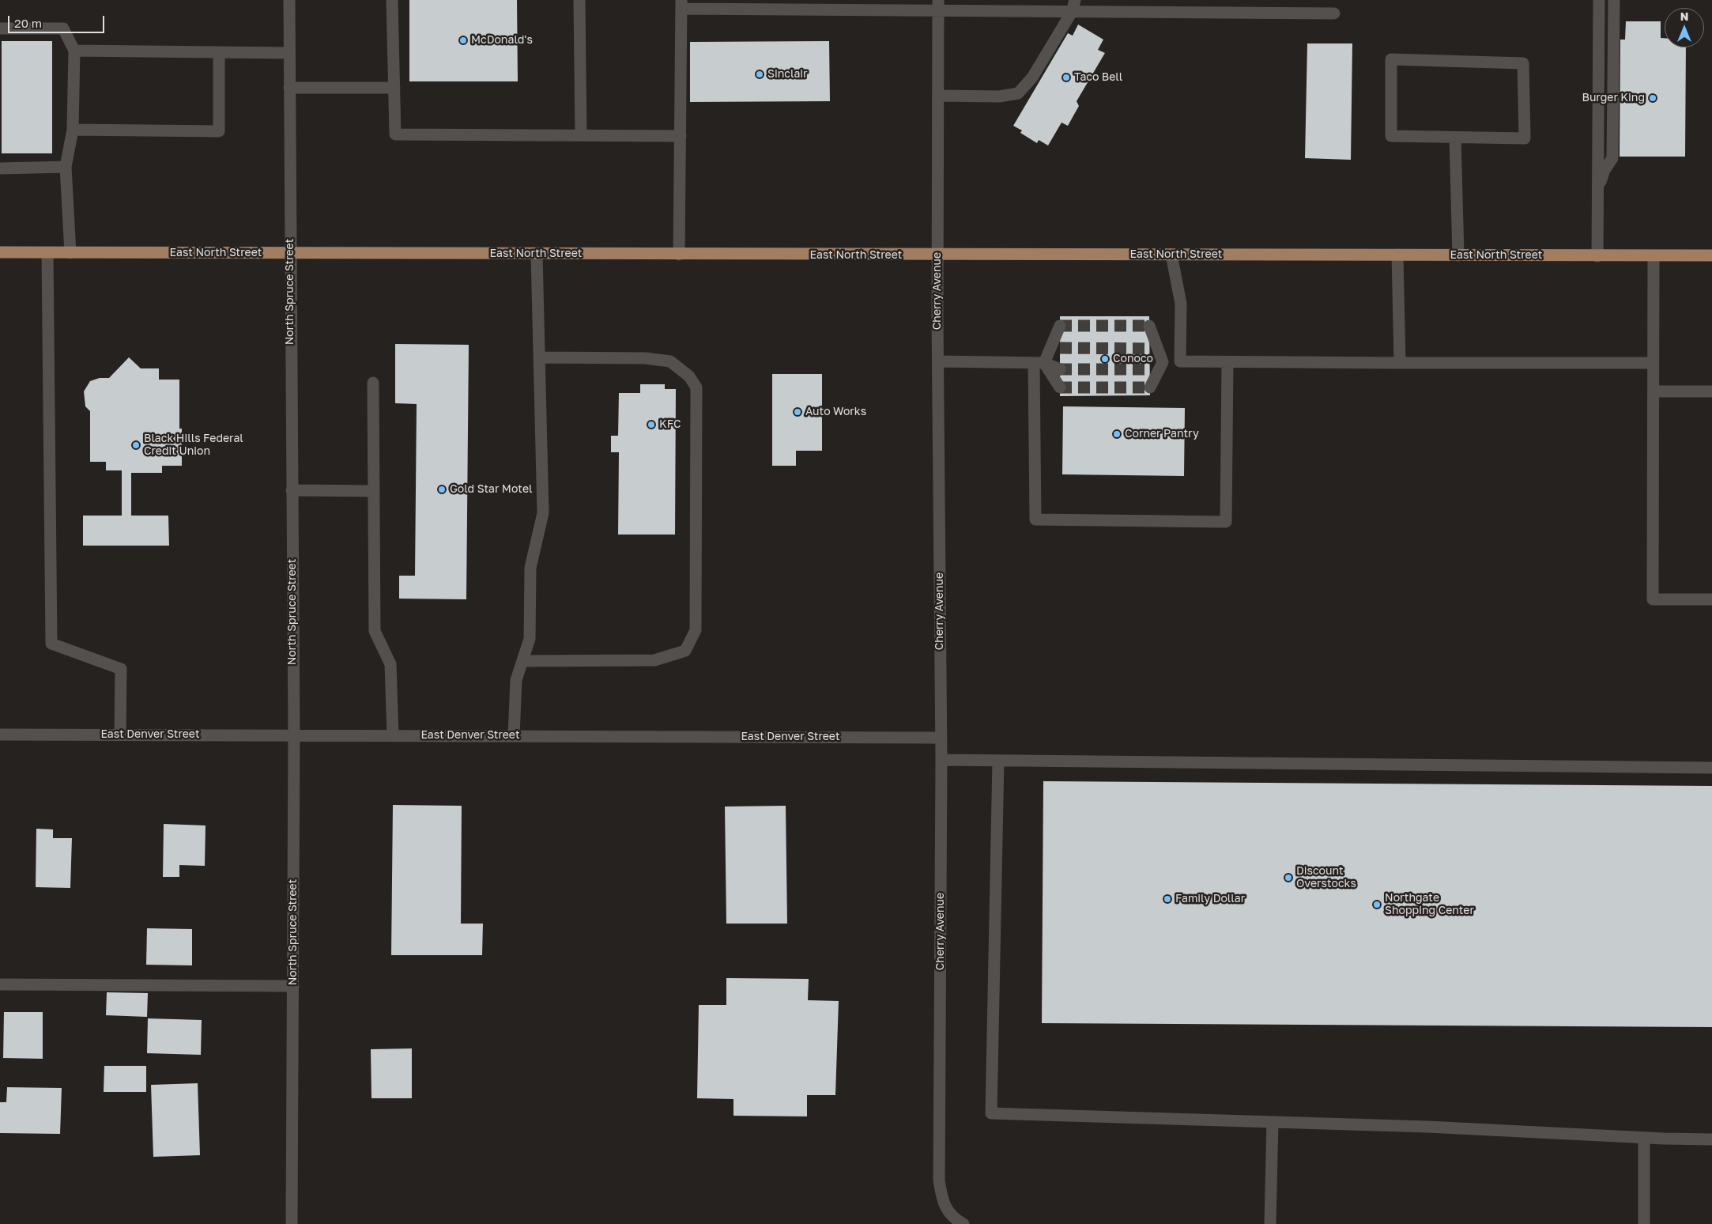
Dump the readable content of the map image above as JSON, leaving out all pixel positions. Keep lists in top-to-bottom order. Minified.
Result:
{"streets":{"main road":["East North Street"],"street":["Cherry Avenue","North Spruce Street","East Denver Street"]},"crossings":[["East North Street","Cherry Avenue"],["East North Street","North Spruce Street"],["Cherry Avenue","East Denver Street"],["North Spruce Street","East Denver Street"]],"places":["McDonald's","Sinclair","Taco Bell","Burger King","Conoco","Auto Works","KFC","Corner Pantry","Black Hills Federal Credit Union","Gold Star Motel","Discount Overstocks","Family Dollar","Northgate Shopping Center"],"scale_bar":"20 m","north":"top"}
